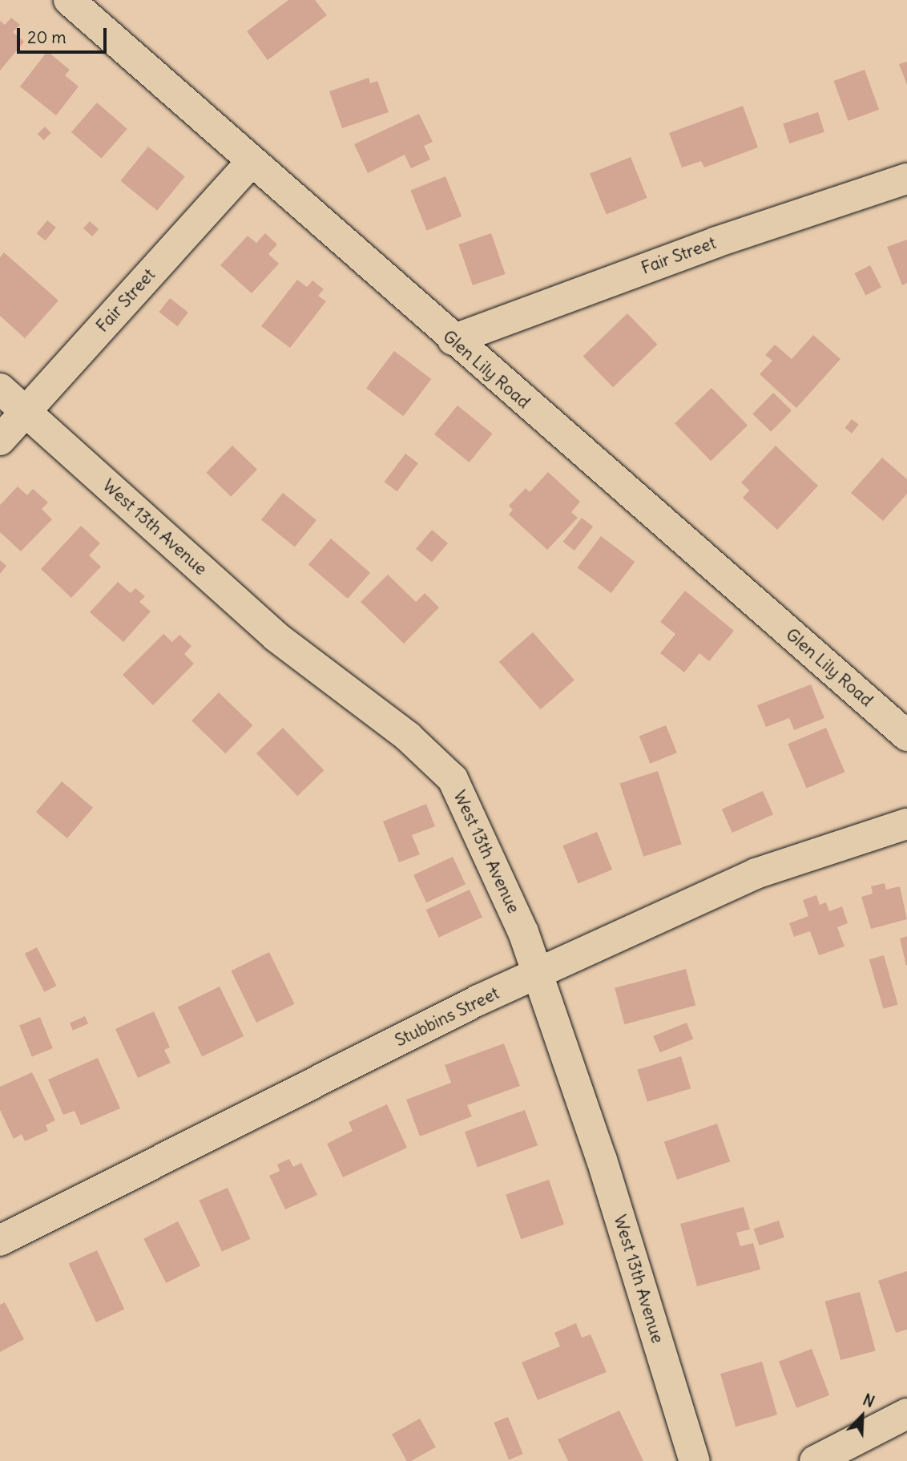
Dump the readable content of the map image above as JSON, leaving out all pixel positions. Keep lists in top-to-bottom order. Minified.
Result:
{"streets":{"street":["Fair Street","Glen Lily Road","West 13th Avenue","Stubbins Street"]},"crossings":[["Fair Street","Glen Lily Road"],["Fair Street","West 13th Avenue"],["West 13th Avenue","Stubbins Street"]],"scale_bar":"20 m","north":"top right"}
